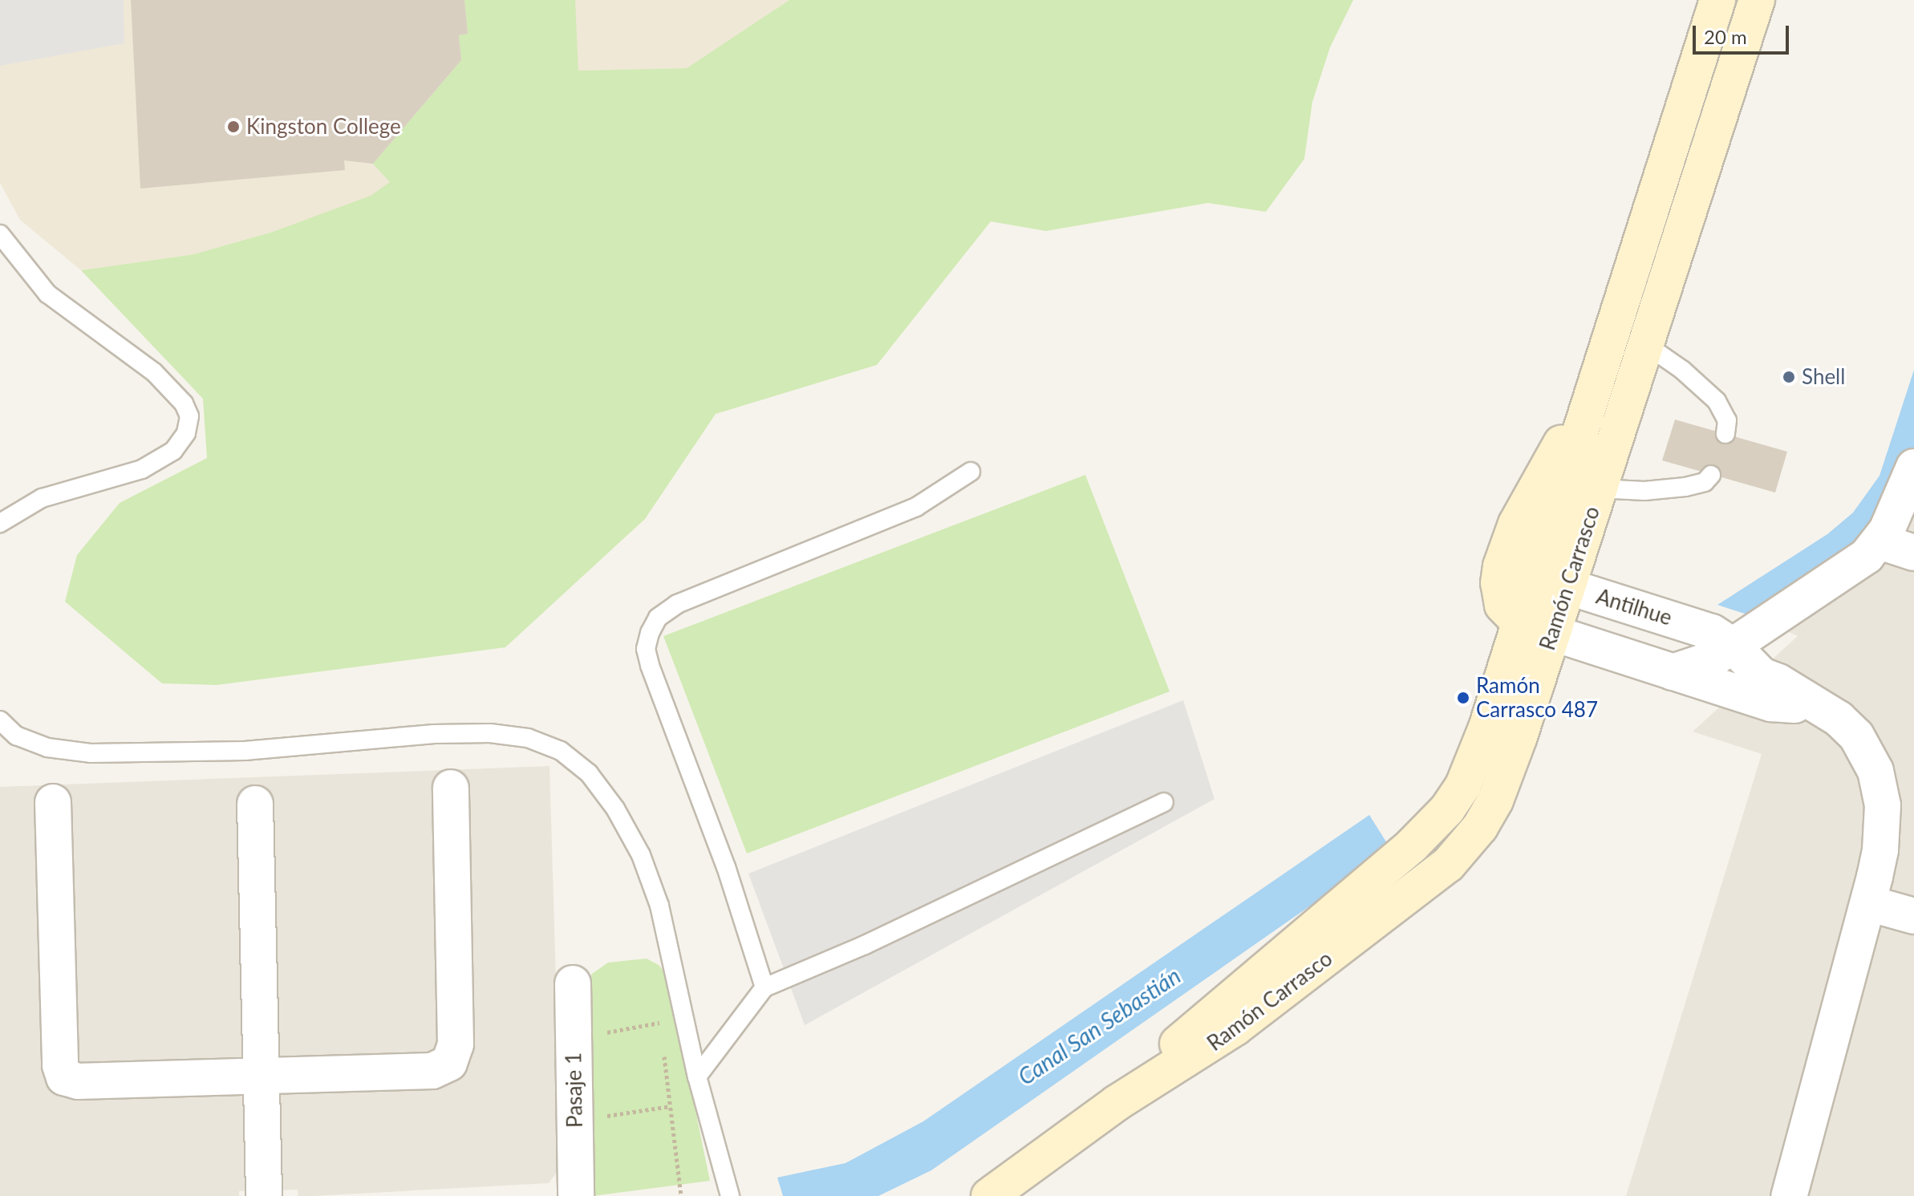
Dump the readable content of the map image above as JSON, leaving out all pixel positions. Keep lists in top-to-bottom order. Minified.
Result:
{"streets":{"main road":["Ramón Carrasco"],"street":["Antilhue","Pasaje 1"]},"crossings":[["Ramón Carrasco","Antilhue"]],"water":["Canal San Sebastián"],"places":["Kingston College","Shell","Ramón Carrasco 487"],"scale_bar":"20 m"}
